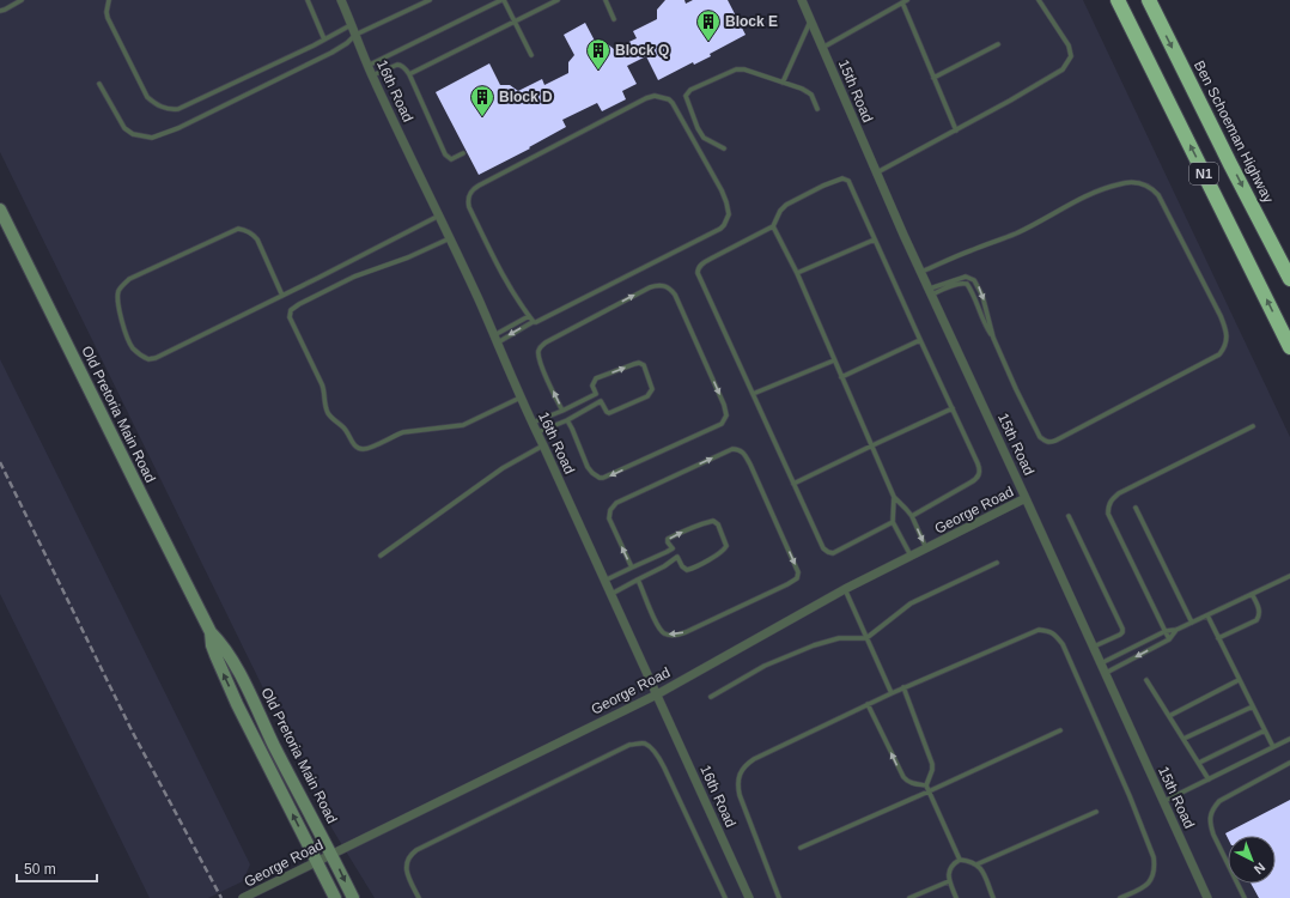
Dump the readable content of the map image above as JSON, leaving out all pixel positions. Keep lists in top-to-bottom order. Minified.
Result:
{"streets":{"highway":["Ben Schoeman Highway","N1"],"main road":["Old Pretoria Main Road"],"street":["16th Road","15th Road","George Road"]},"crossings":[["16th Road","George Road"],["15th Road","George Road"],["Old Pretoria Main Road","George Road"]],"places":{"building":["Block E","Block Q","Block D"]},"scale_bar":"50 m","north":"bottom right"}
